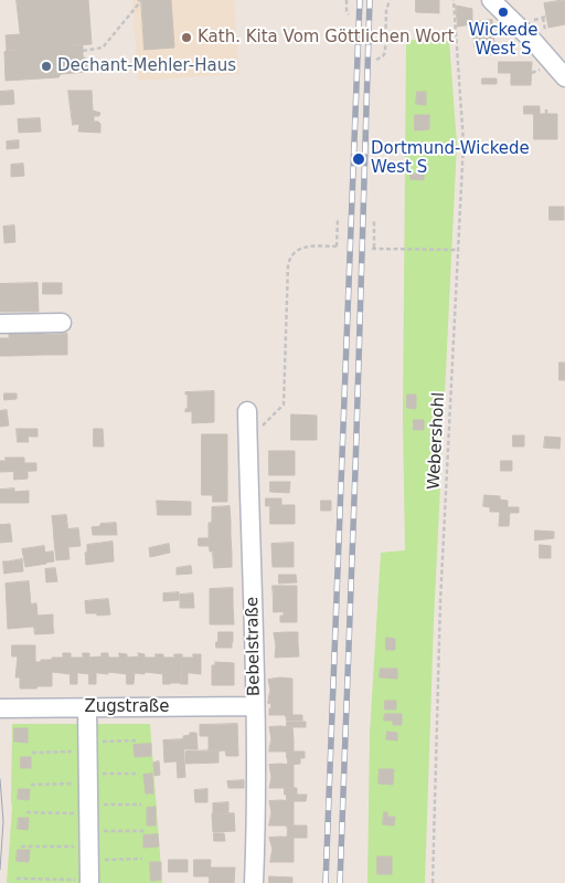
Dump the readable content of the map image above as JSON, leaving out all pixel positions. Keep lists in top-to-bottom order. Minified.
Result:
{"streets":{"street":["Bebelstraße","Zugstraße"],"path":["Webershohl"]},"crossings":[["Bebelstraße","Zugstraße"]],"places":["Wickede West S","Kath. Kita Vom Göttlichen Wort","Dechant-Mehler-Haus","Dortmund-Wickede West S"]}
